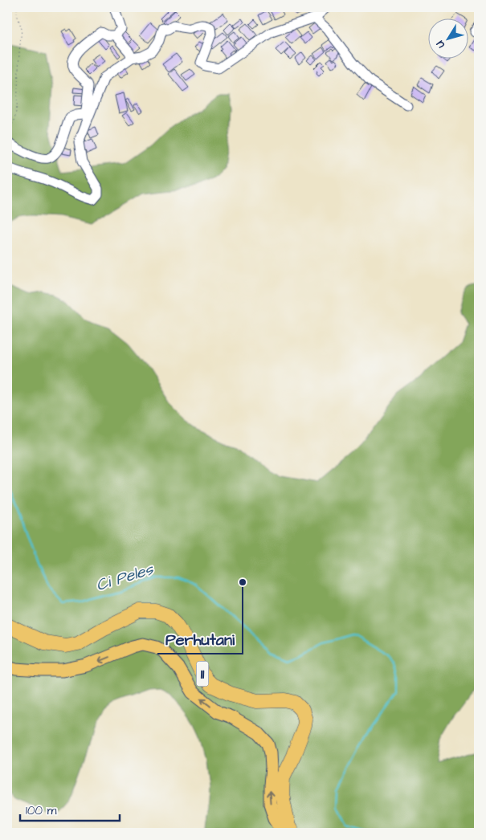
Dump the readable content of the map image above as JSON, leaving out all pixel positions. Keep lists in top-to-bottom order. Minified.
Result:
{"streets":{"highway":["11"]},"water":["Ci Peles"],"places":["Perhutani"],"scale_bar":"100 m","north":"bottom left"}
